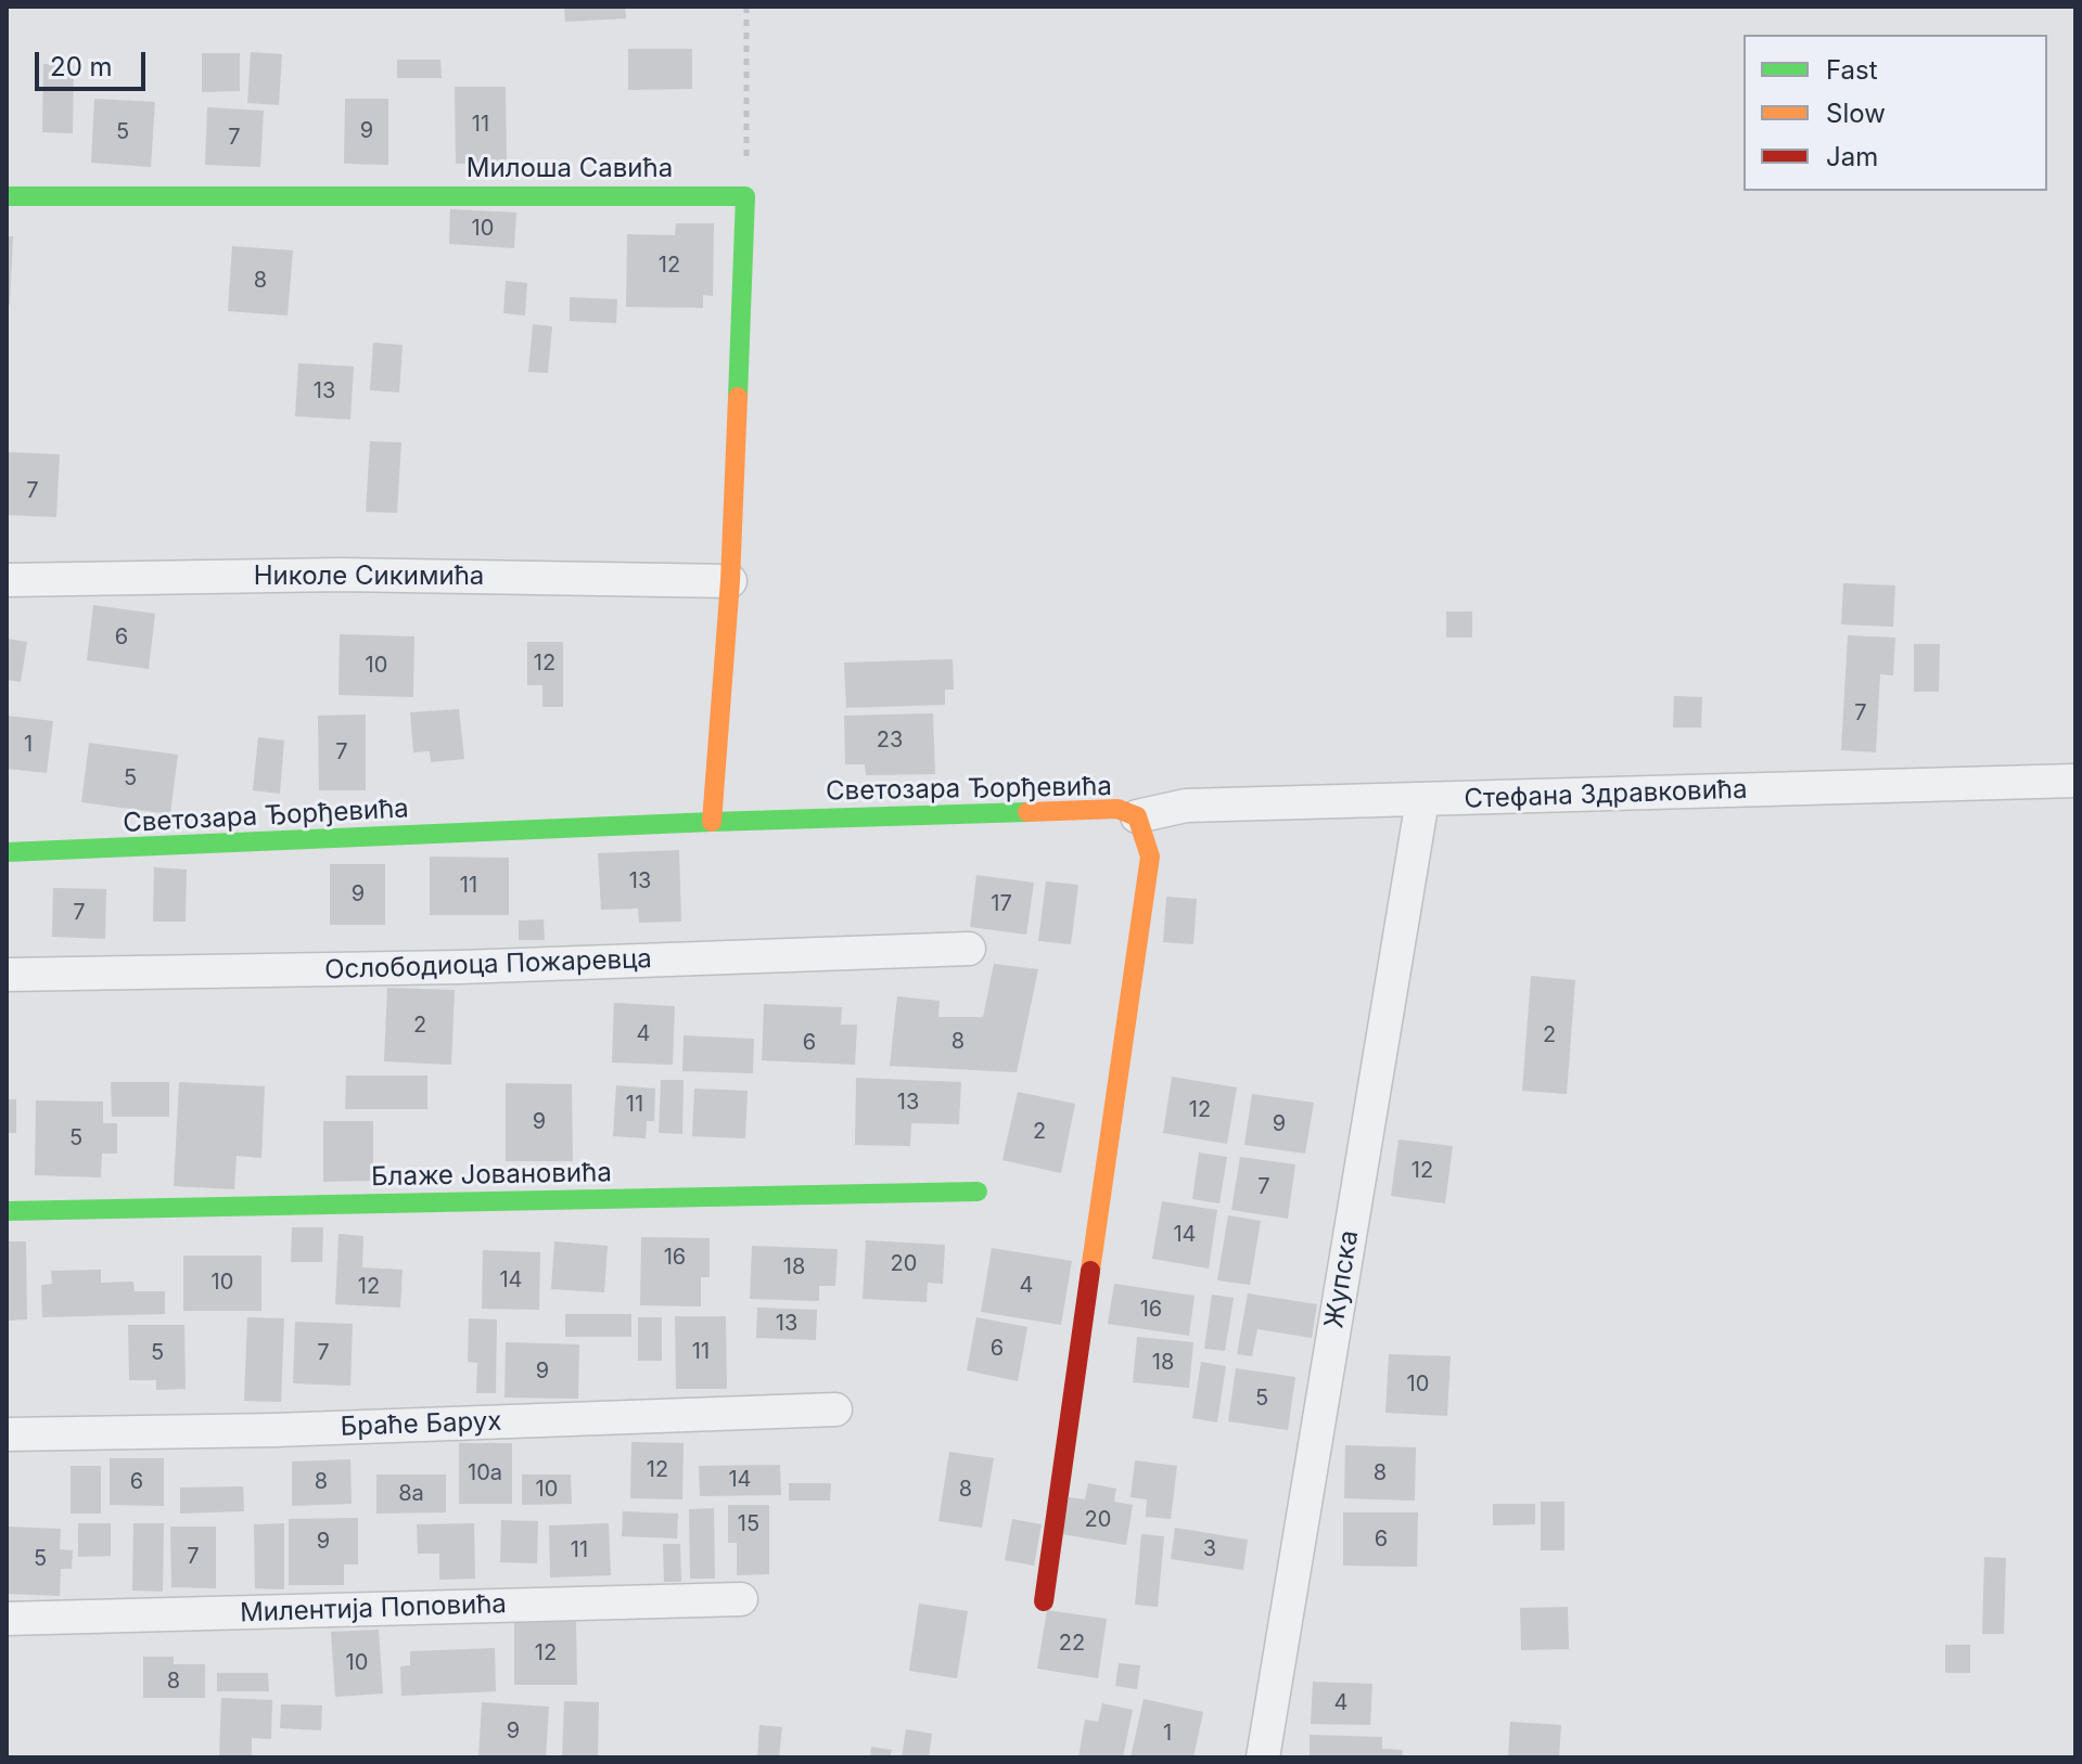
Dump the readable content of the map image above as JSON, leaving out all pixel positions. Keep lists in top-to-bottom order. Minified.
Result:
{"streets":{"street":["Милоша Савића","Николе Сикимића","Светозара Ђорђевића","Стефана Здравковића","Ослободиоца Пожаревца","Блаже Јовановића","Жупска","Браће Барух","Милентија Поповића"]},"crossings":[["Светозара Ђорђевића","Стефана Здравковића"],["Стефана Здравковића","Жупска"]],"house_numbers":["11","9","5","7","10","12","8","13","7","6","12","10","7","23","1","7","5","13","11","9","17","7","2","4","2","8","6","13","11","12","9","9","2","5","12","7","14","16","20","18","14","10","4","12","16","13","6","11","5","7","18","9","10","5","12","10a","8","14","6","8","10","8","8a","20","15","6","9","3","11","7","5","22","12","10","8","4","9","1"],"legend":["Fast","Slow","Jam"],"scale_bar":"20 m"}
